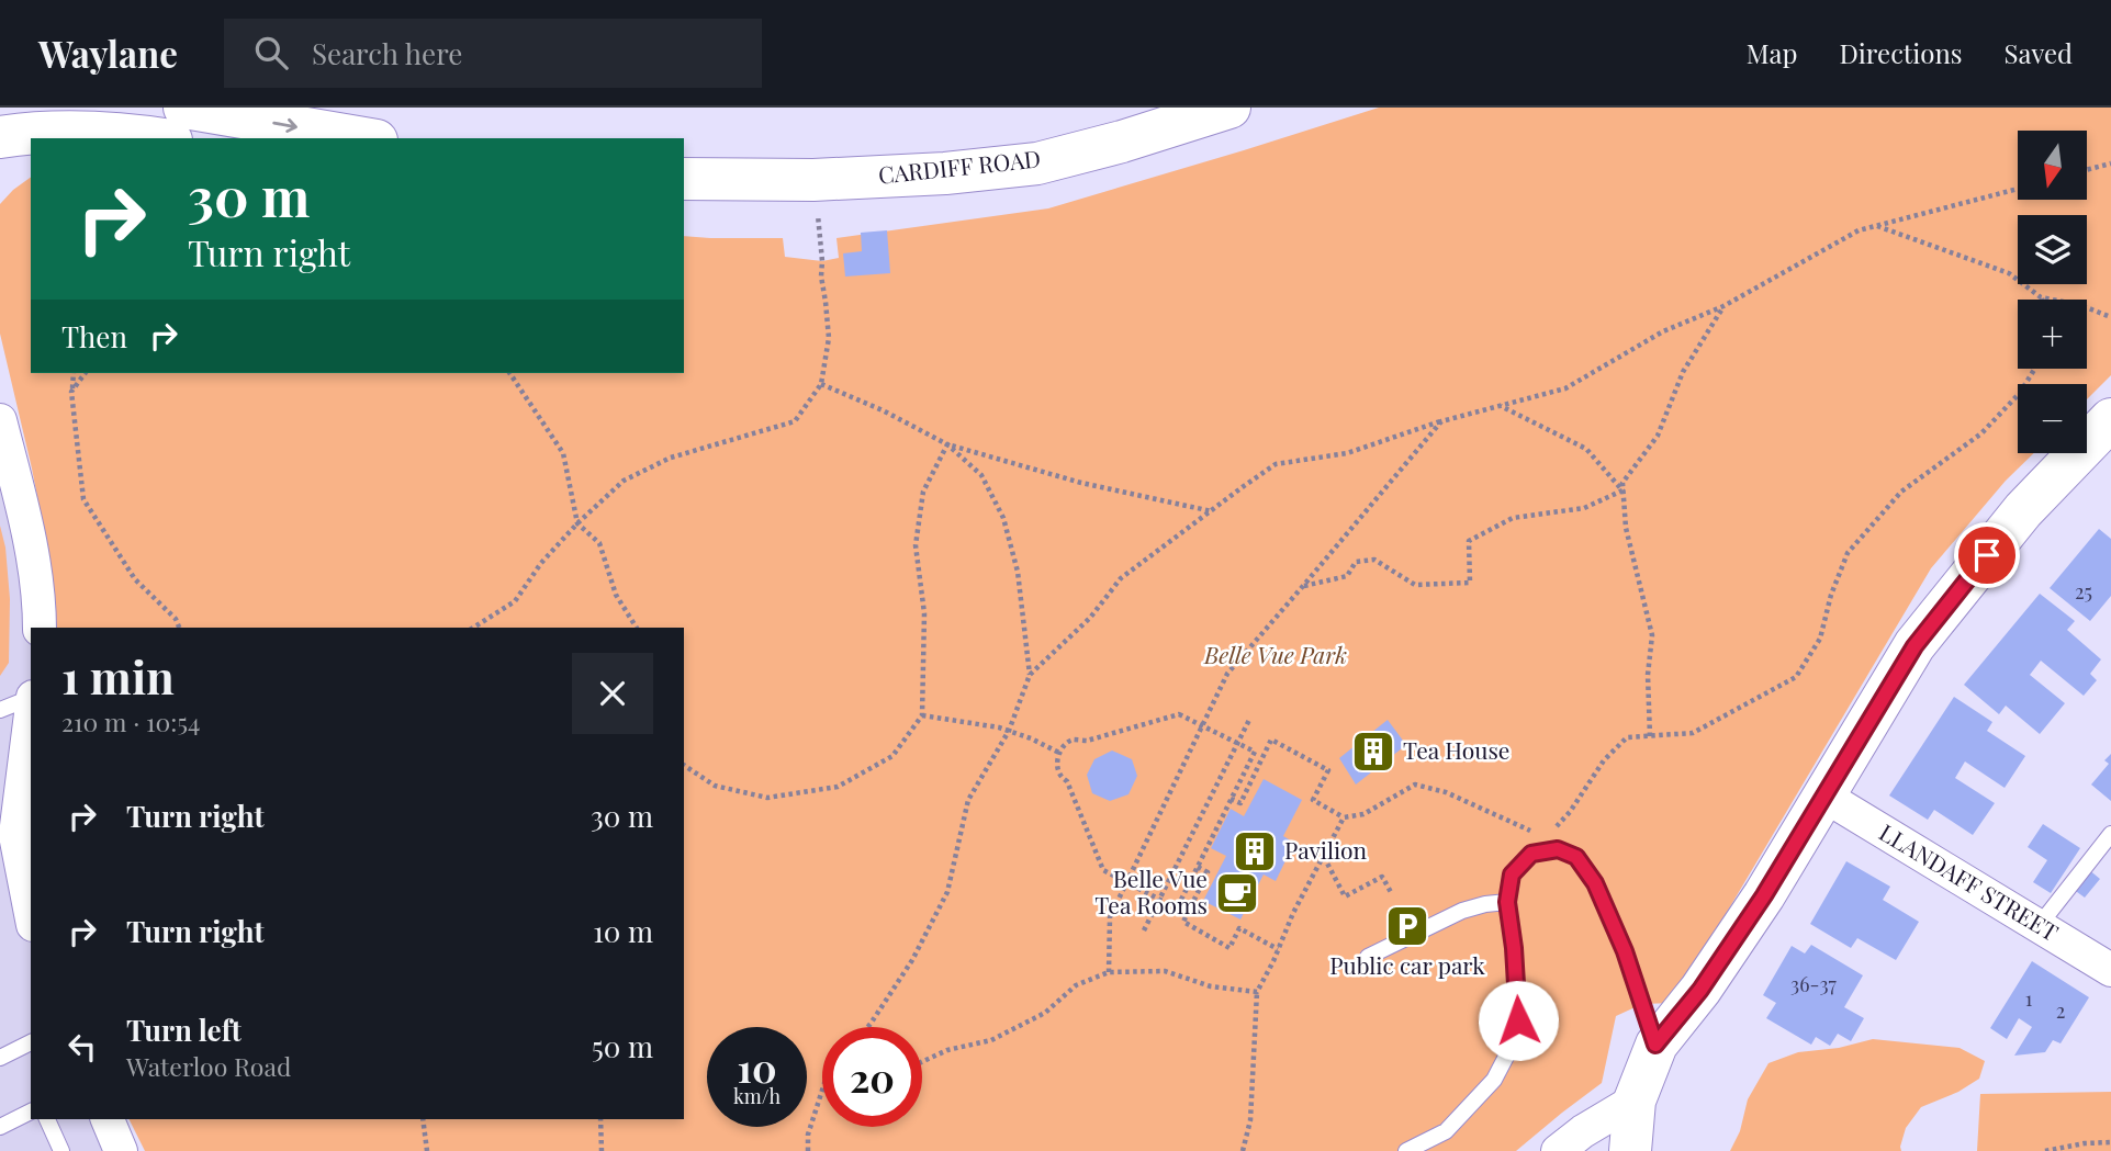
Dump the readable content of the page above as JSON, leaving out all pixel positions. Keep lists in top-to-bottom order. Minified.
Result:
{"streets":{"main road":["CARDIFF ROAD"],"street":["LLANDAFF STREET"]},"parks":["Belle Vue Park"],"places":{"building":["Tea House","Pavilion"],"cafe":["Belle Vue Tea Rooms"],"parking":["Public car park"]},"house_numbers":["25","36-37","1","2"],"north":"bottom","page":{"header":"Waylane","search":"Search here","nav":["Map","Directions","Saved"],"map_buttons":["+","−"],"turn":["30 m","Turn right"],"then":"Then","heading":["1 min","210 m · 10:54"],"list":[{"name":"Turn right","value":"30 m"},{"name":"Turn right","value":"10 m"},{"name":"Turn left","note":"Waterloo Road","value":"50 m"}],"speed":"10 km/h","limit":"20"}}
